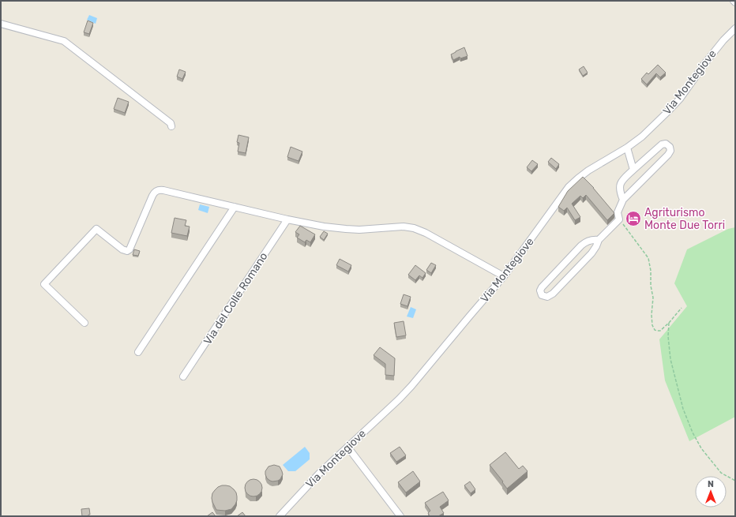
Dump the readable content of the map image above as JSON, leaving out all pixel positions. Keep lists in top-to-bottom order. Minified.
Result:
{"streets":{"street":["Via Montegiove","Via del Colle Romano"]},"places":{"hotel":["Agriturismo Monte Due Torri"]},"north":"top"}
